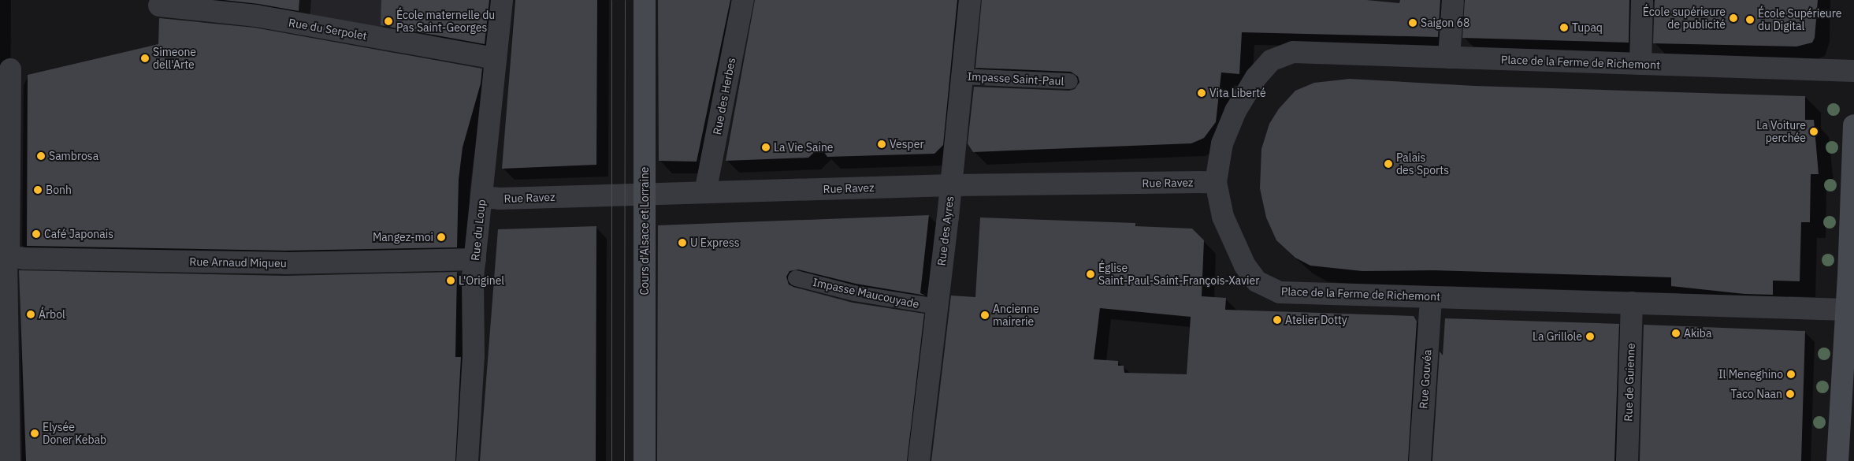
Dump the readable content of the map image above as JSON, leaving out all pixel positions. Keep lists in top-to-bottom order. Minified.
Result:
{"streets":{"street":["Rue du Serpolet","Place de la Ferme de Richemont","Rue des Herbes","Rue Ravez","Rue du Loup","Cours d'Alsace et Lorraine","Rue des Ayres","Rue Arnaud Miqueu","Rue Gouvéa","Rue de Guienne"],"lane":["Impasse Saint-Paul","Impasse Maucouyade"]},"crossings":[["Rue du Serpolet","Rue du Loup"],["Place de la Ferme de Richemont","Rue Ravez"],["Place de la Ferme de Richemont","Rue Gouvéa"],["Place de la Ferme de Richemont","Rue de Guienne"],["Impasse Saint-Paul","Rue des Ayres"],["Rue des Herbes","Rue Ravez"],["Rue Ravez","Rue du Loup"],["Rue Ravez","Cours d'Alsace et Lorraine"],["Rue Ravez","Rue des Ayres"],["Rue du Loup","Rue Arnaud Miqueu"],["Rue des Ayres","Impasse Maucouyade"]],"places":["École supérieure de publicité","École Supérieure du Digital","École maternelle du Pas Saint-Georges","Saigon 68","Tupaq","Simeone dell'Arte","Vita Liberté","La Voiture perchée","Vesper","La Vie Saine","Sambrosa","Palais des Sports","Bonh","Café Japonais","Mangez-moi","U Express","Église Saint-Paul-Saint-François-Xavier","L'Originel","Árbol","Ancienne mairerie","Atelier Dotty","Akiba","La Grillole","Il Meneghino","Taco Naan","Elysée Doner Kebab"]}
